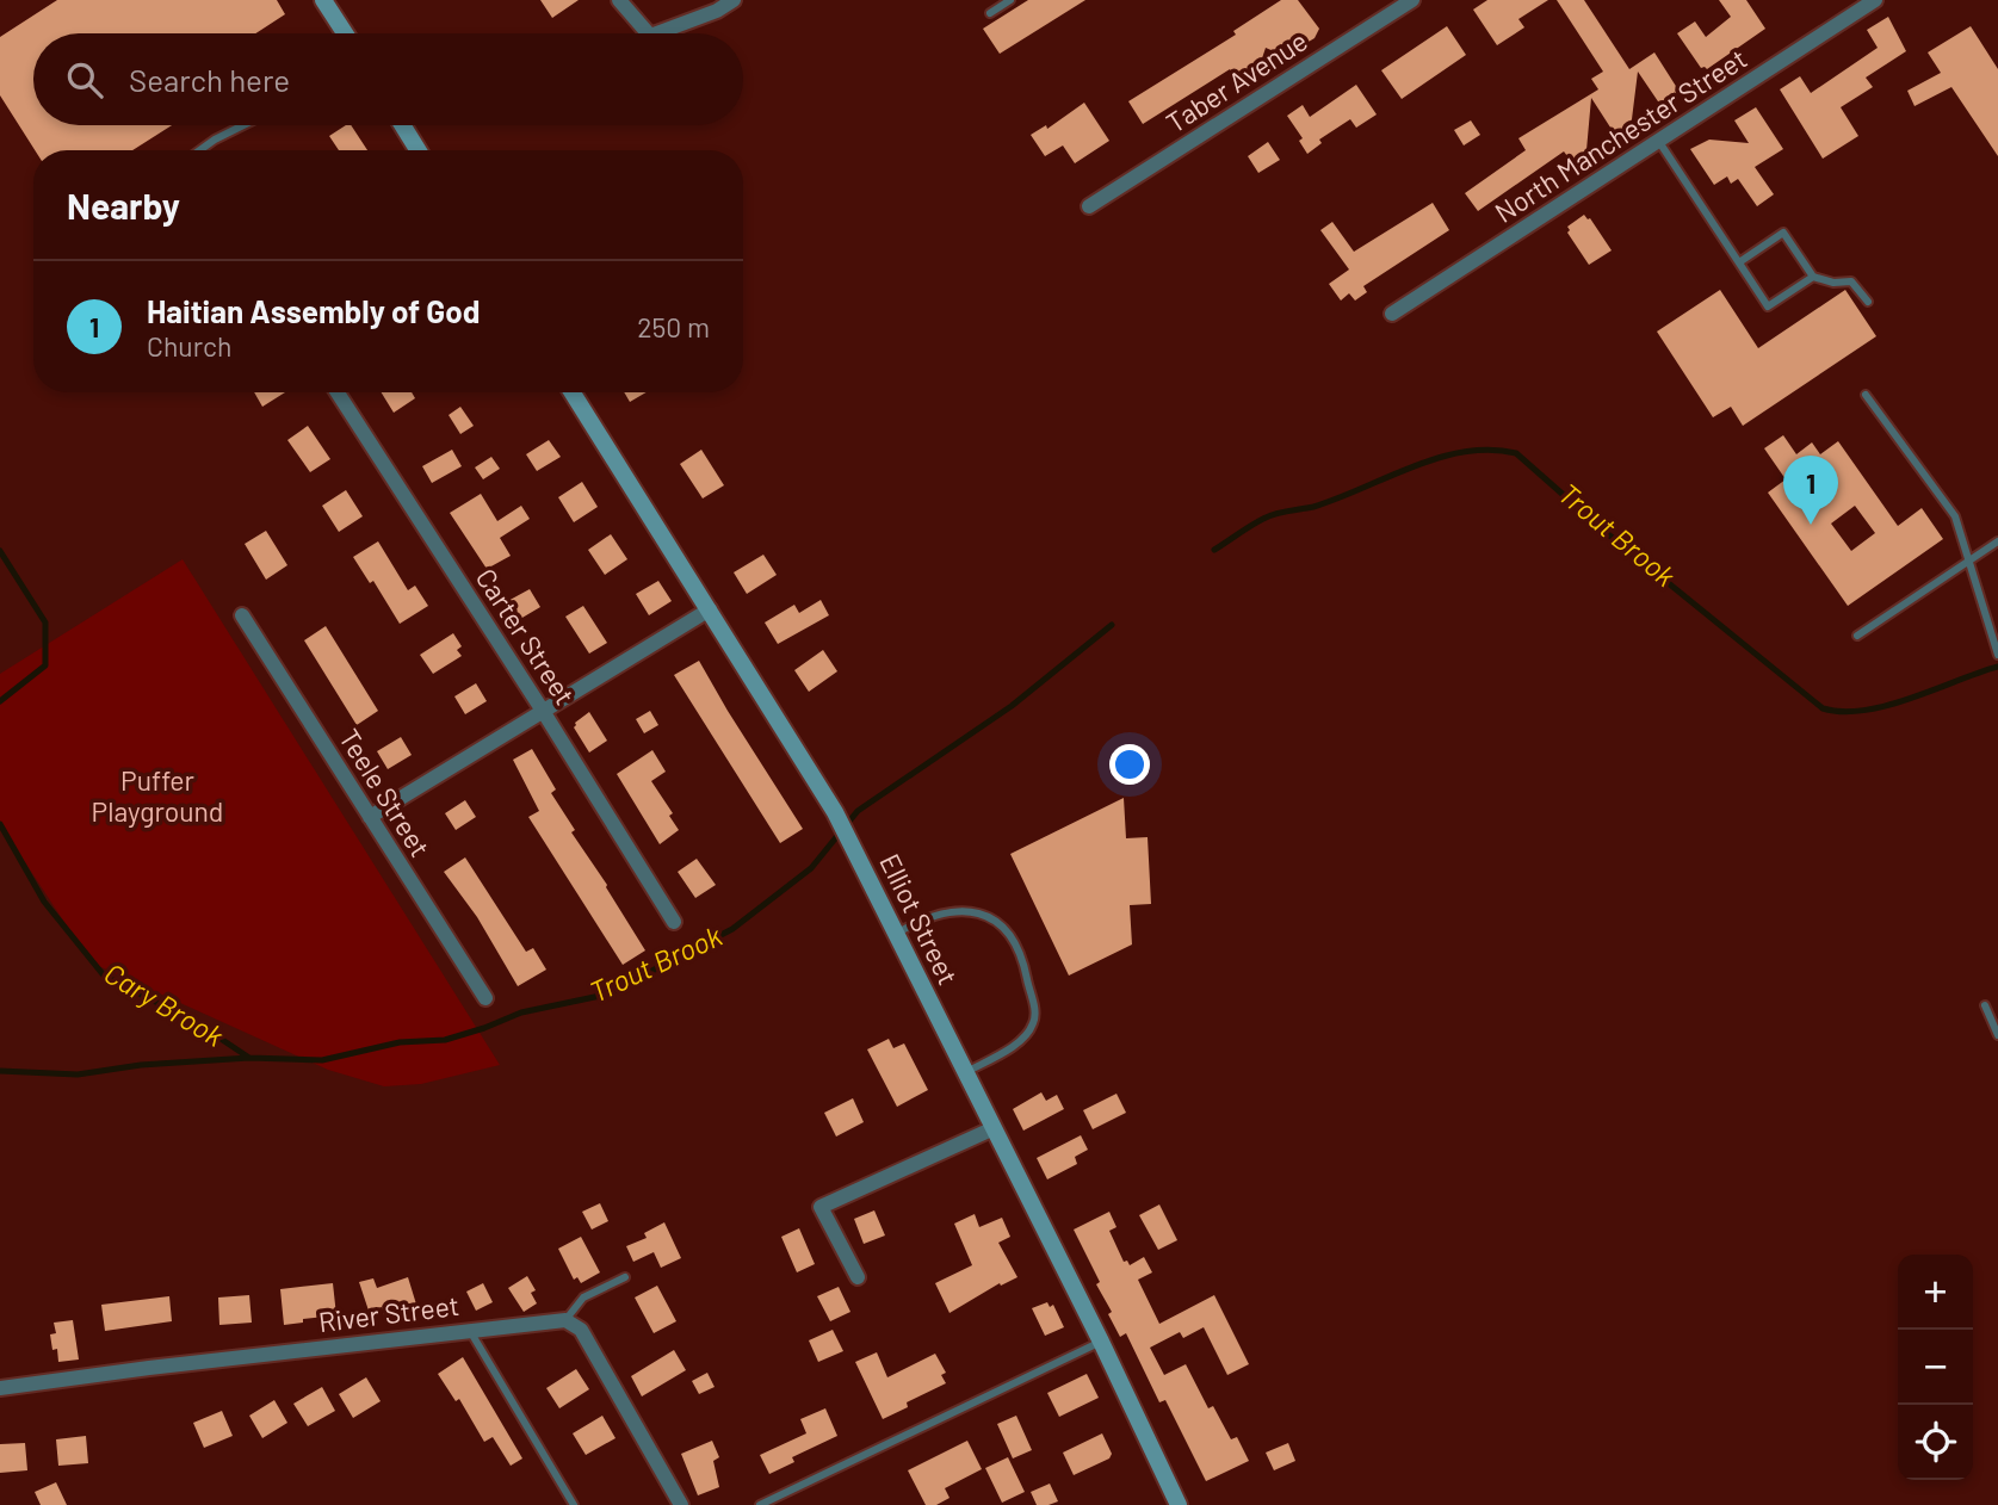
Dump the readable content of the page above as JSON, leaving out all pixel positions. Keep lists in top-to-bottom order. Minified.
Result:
{"streets":{"street":["Taber Avenue","North Manchester Street","Carter Street","Teele Street","Elliot Street","River Street"]},"water":["Trout Brook","Cary Brook"],"parks":["Puffer Playground"],"page":{"search":"Search here","heading":"Nearby","list":[{"mark":"1","name":"Haitian Assembly of God","note":"Church","value":"250 m"}],"pins":"1","map_buttons":["+","−"]}}
